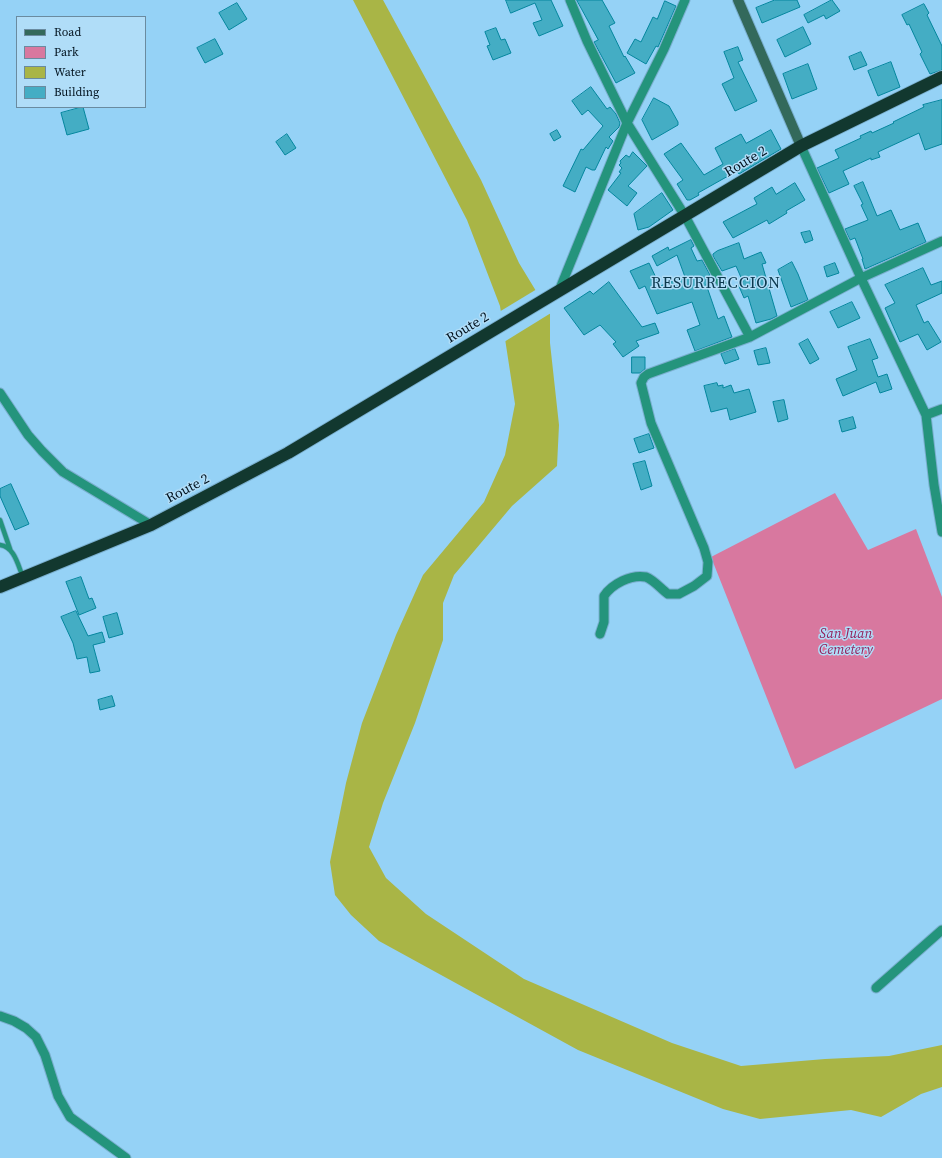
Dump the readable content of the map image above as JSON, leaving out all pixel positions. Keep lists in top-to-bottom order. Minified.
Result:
{"streets":{"highway":["Route 2"]},"districts":["RESURRECCION"],"parks":["San Juan Cemetery"],"legend":["Road","Park","Water","Building"]}
